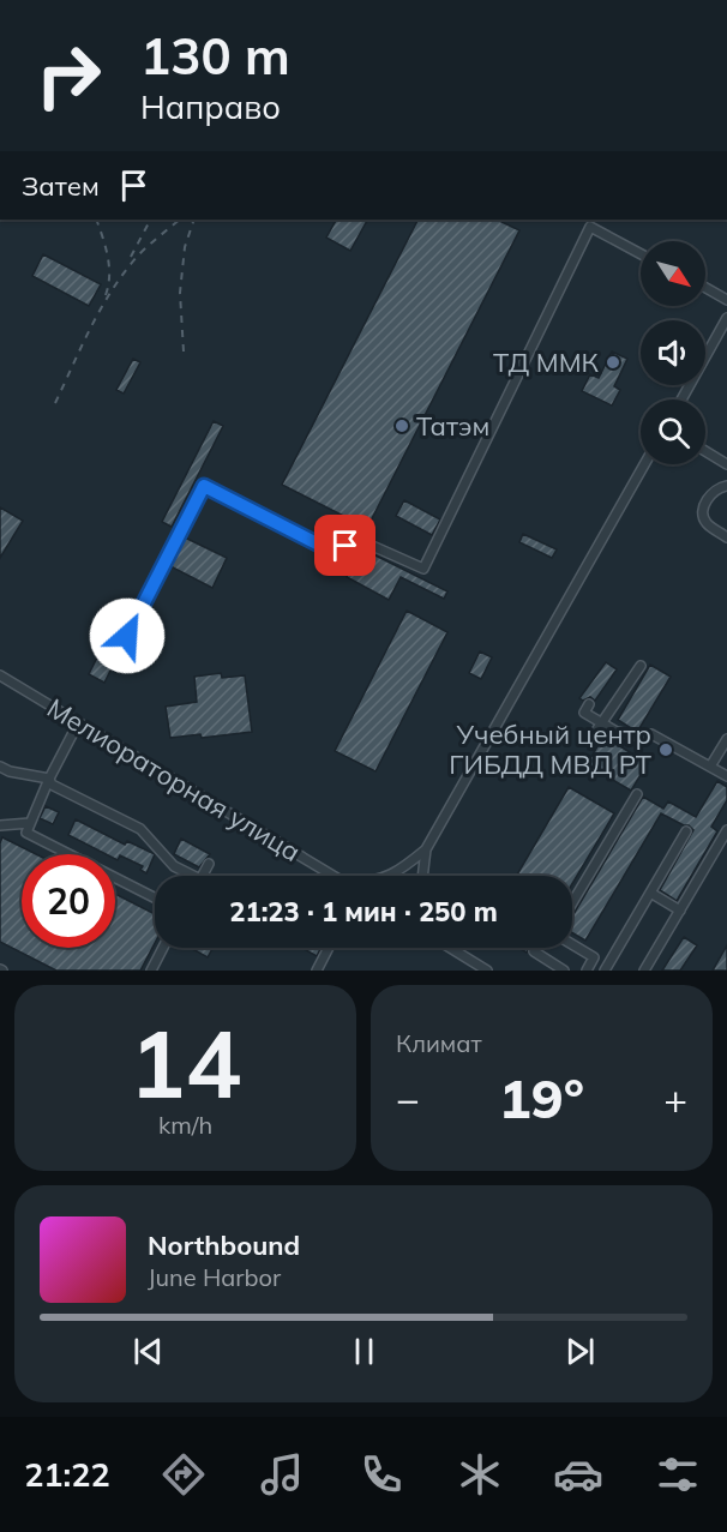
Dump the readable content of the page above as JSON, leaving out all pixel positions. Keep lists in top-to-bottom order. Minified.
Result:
{"streets":{"street":["Мелиораторная улица"]},"places":["ТД ММК","Татэм","Учебный центр ГИБДД МВД РТ"],"north":"bottom right","page":{"turn":["130 m","Направо"],"then":"Затем","limit":"20","trip":"21:23 · 1 мин · 250 m","tile":[["14","km/h"],"Климат"],"heat":["−","19°","+"],"song":["Northbound","June Harbor"],"tabs":"21:22"}}
